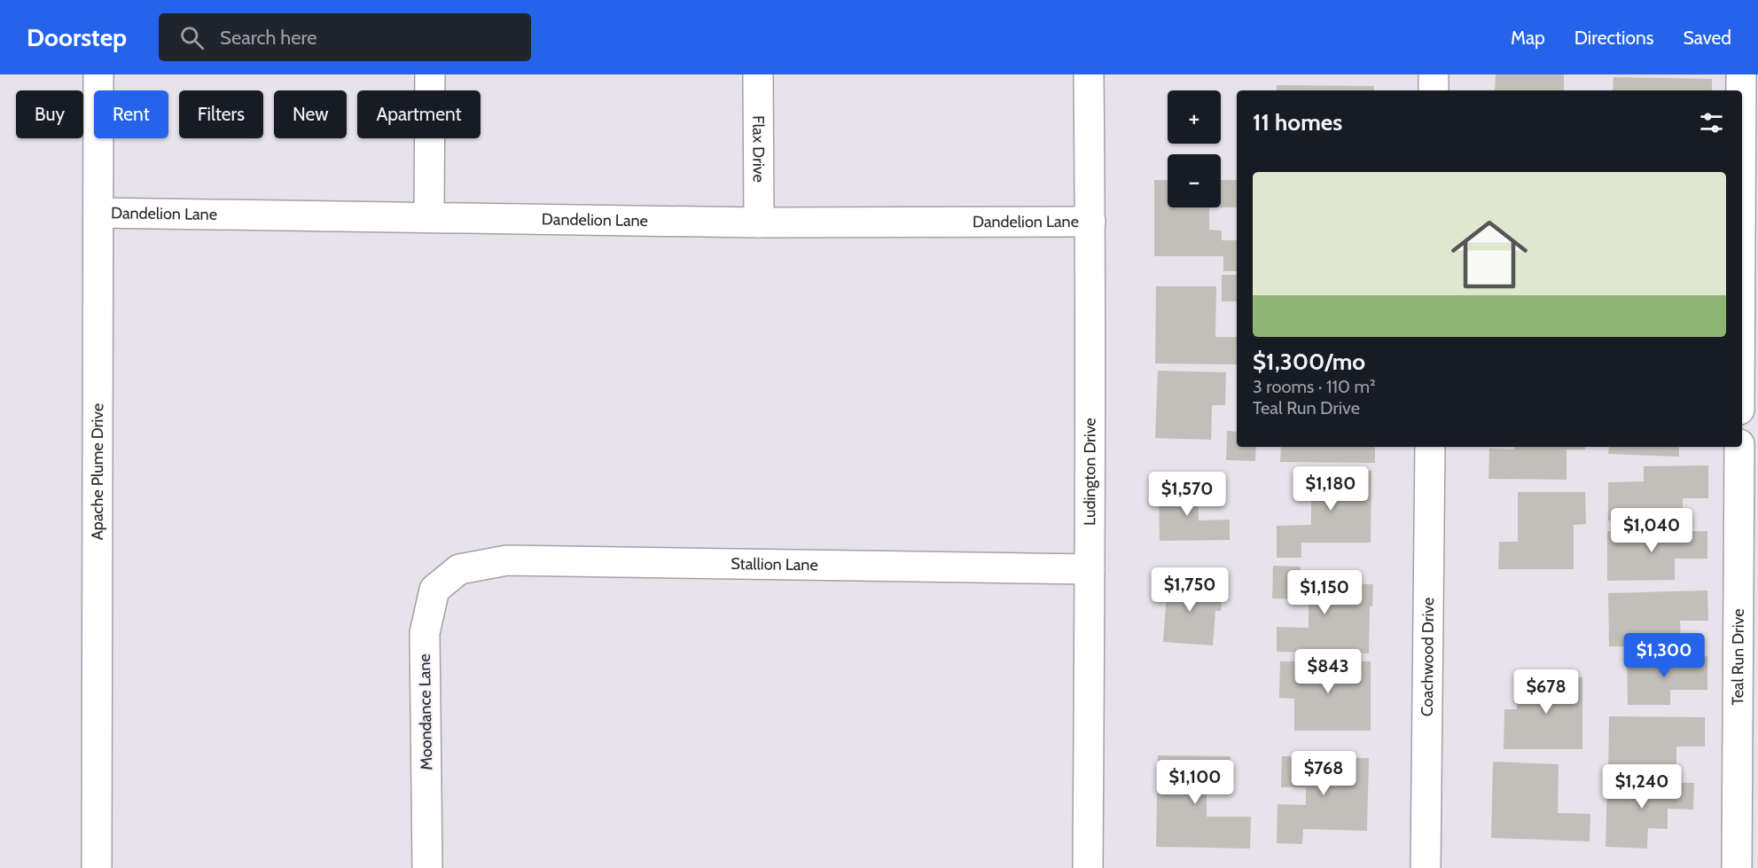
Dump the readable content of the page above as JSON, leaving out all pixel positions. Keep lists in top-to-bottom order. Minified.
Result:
{"streets":{"street":["Flax Drive","Dandelion Lane","Ludington Drive","Apache Plume Drive","Stallion Lane","Coachwood Drive","Teal Run Drive","Moondance Lane"]},"crossings":[["Flax Drive","Dandelion Lane"],["Dandelion Lane","Ludington Drive"],["Dandelion Lane","Apache Plume Drive"],["Ludington Drive","Stallion Lane"],["Stallion Lane","Moondance Lane"]],"page":{"header":"Doorstep","search":"Search here","nav":["Map","Directions","Saved"],"map_buttons":["+","−"],"chip":["Buy","Rent","Filters","New","Apartment"],"heading":"11 homes","list":[{"name":"$1,300/mo","note":"3 rooms · 110 m² · Teal Run Drive"}],"price":["$1,180","$1,570","$1,040","$1,750","$1,150","$1,300","$843","$678","$768","$1,100","$1,240"]}}
